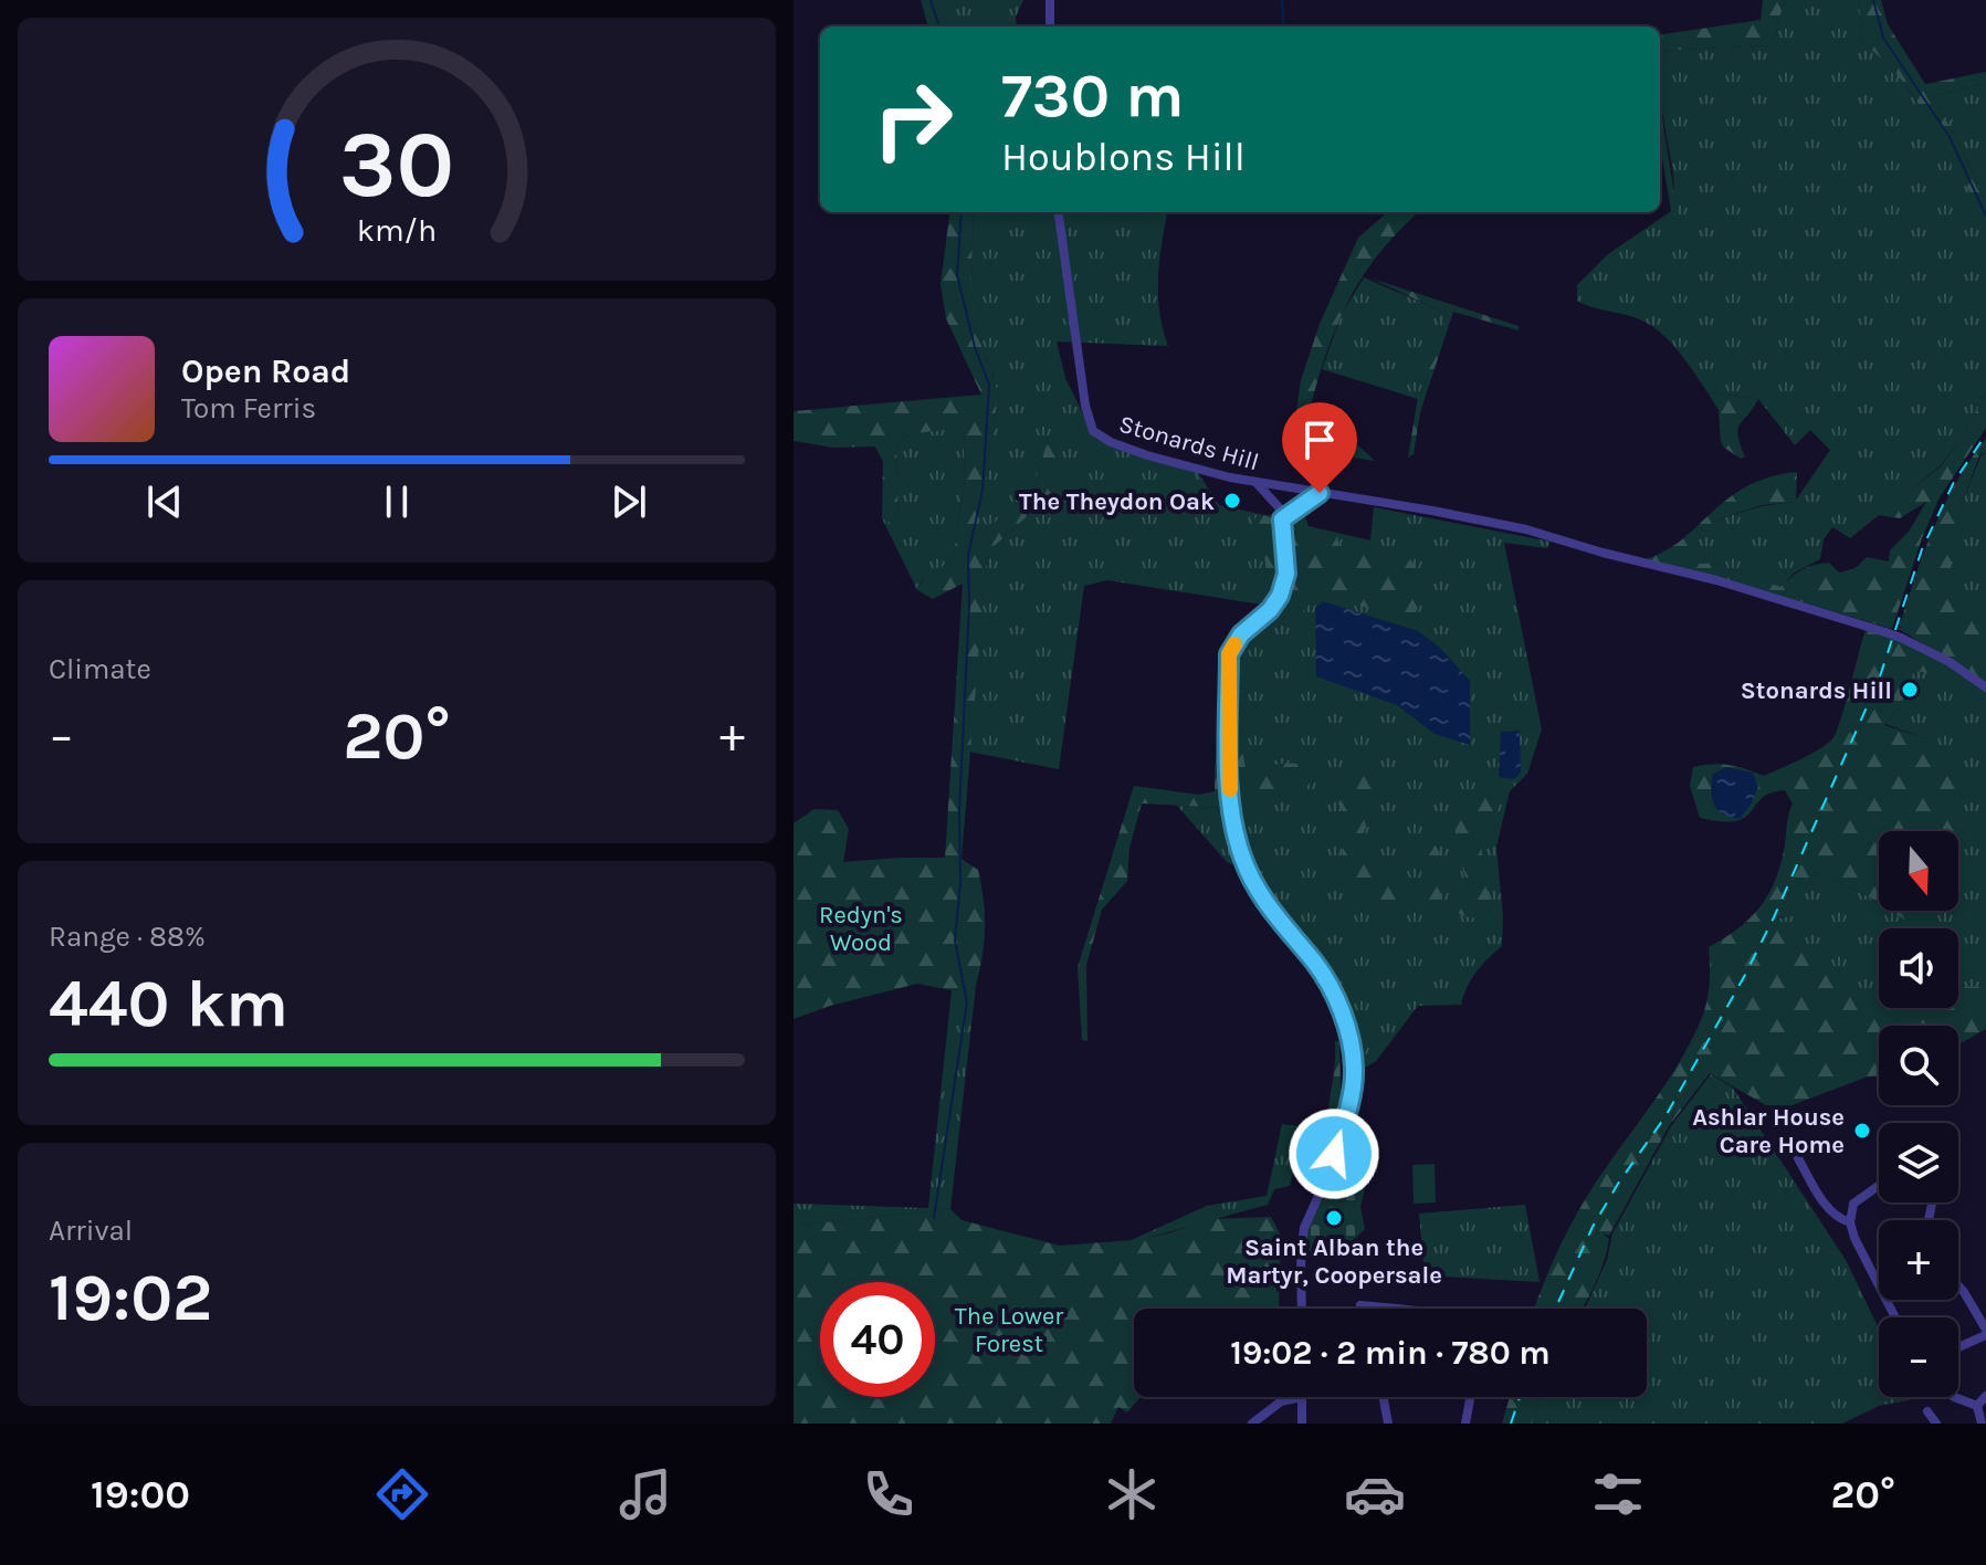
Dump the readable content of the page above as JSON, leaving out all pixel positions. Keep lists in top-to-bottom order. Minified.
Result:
{"streets":{"street":["Stonards Hill"]},"parks":["Redyn's Wood","The Lower Forest"],"places":["The Theydon Oak","Stonards Hill","Ashlar House Care Home","Saint Alban the Martyr, Coopersale"],"north":"bottom","page":{"turn":["730 m","Houblons Hill"],"song":["Open Road","Tom Ferris"],"tile":["Climate",["Range · 88%","440 km"],["Arrival","19:02"]],"heat":["−","20°","+"],"map_buttons":["+","−"],"limit":"40","trip":"19:02 · 2 min · 780 m","tabs":["19:00","20°"],"gauge":["30","km/h"]}}
